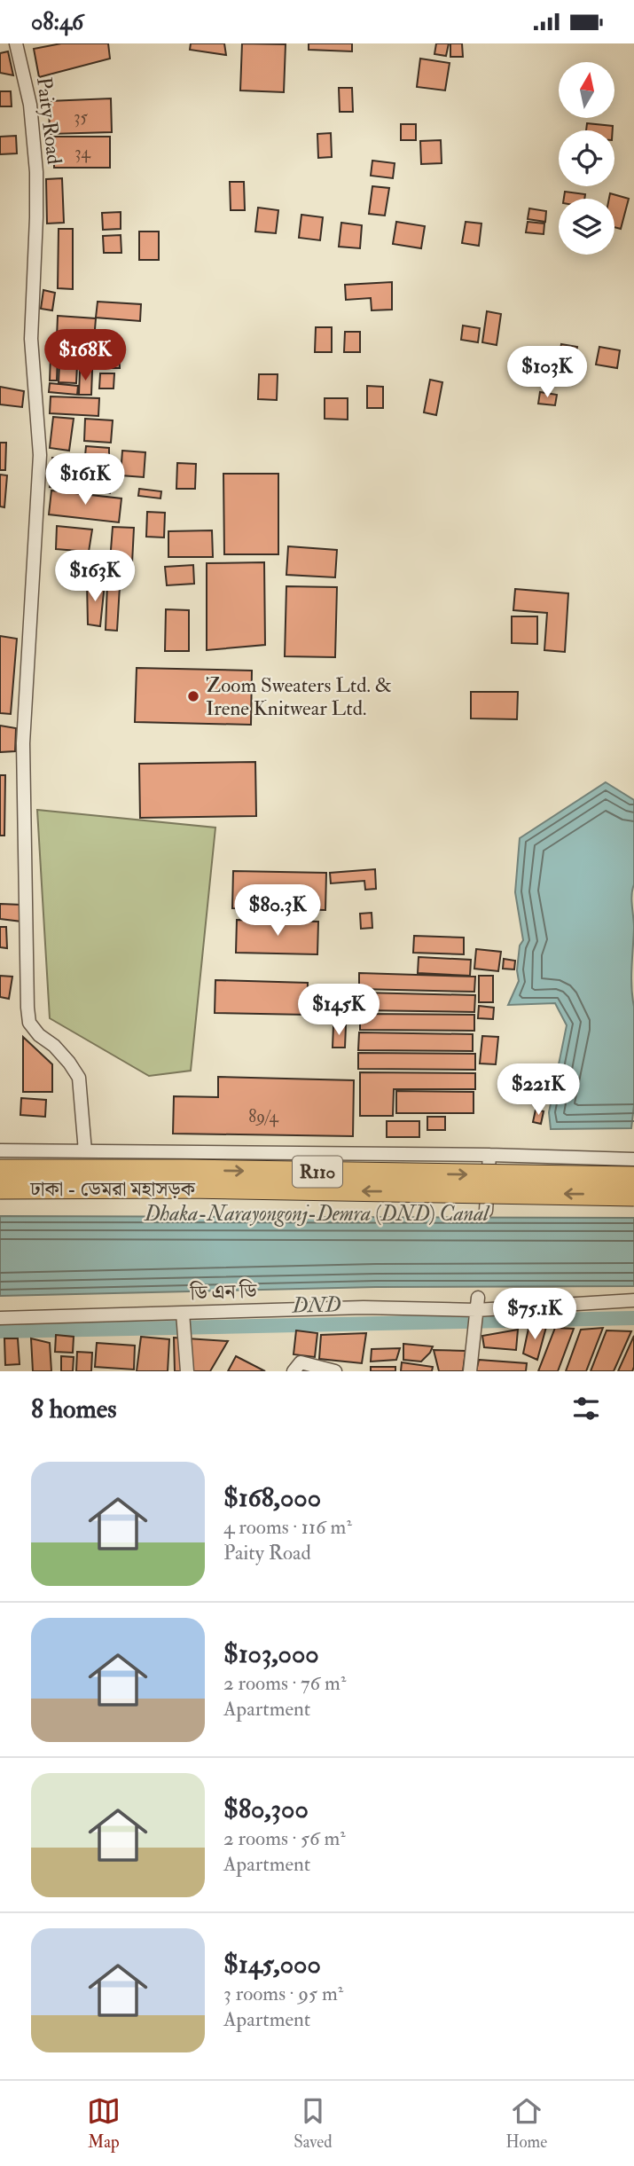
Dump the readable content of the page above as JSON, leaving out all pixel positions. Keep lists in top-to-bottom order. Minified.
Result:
{"streets":{"main road":["R110","ঢাকা - ডেমরা মহাসড়ক"],"street":["Paity Road","ডি এন ডি"]},"water":["Dhaka-Narayongonj-Demra (DND) Canal","DND"],"places":["Zoom Sweaters Ltd. & Irene Knitwear Ltd."],"house_numbers":["35","34","89/4"],"north":"top","page":{"status":"08:46","price":["$168K","$103K","$161K","$163K","$80.3K","$145K","$221K","$75.1K"],"heading":"8 homes","list":[{"name":"$168,000","note":"4 rooms · 116 m² · Paity Road"},{"name":"$103,000","note":"2 rooms · 76 m² · Apartment"},{"name":"$80,300","note":"2 rooms · 56 m² · Apartment"},{"name":"$145,000","note":"3 rooms · 95 m² · Apartment"}],"tabs":["Map","Saved","Home"]}}
